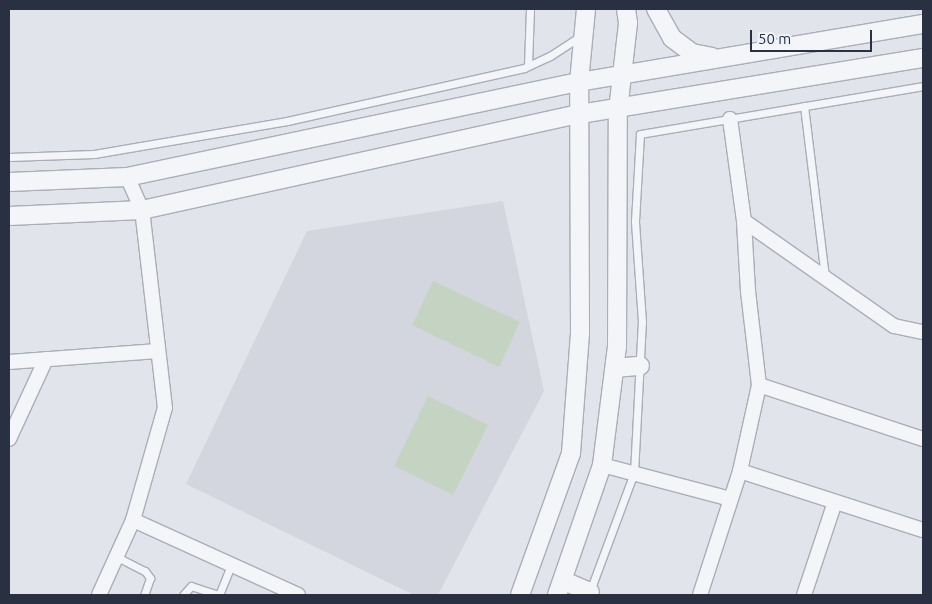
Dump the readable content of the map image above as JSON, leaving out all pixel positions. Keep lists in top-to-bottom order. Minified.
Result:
{"scale_bar":"50 m"}
